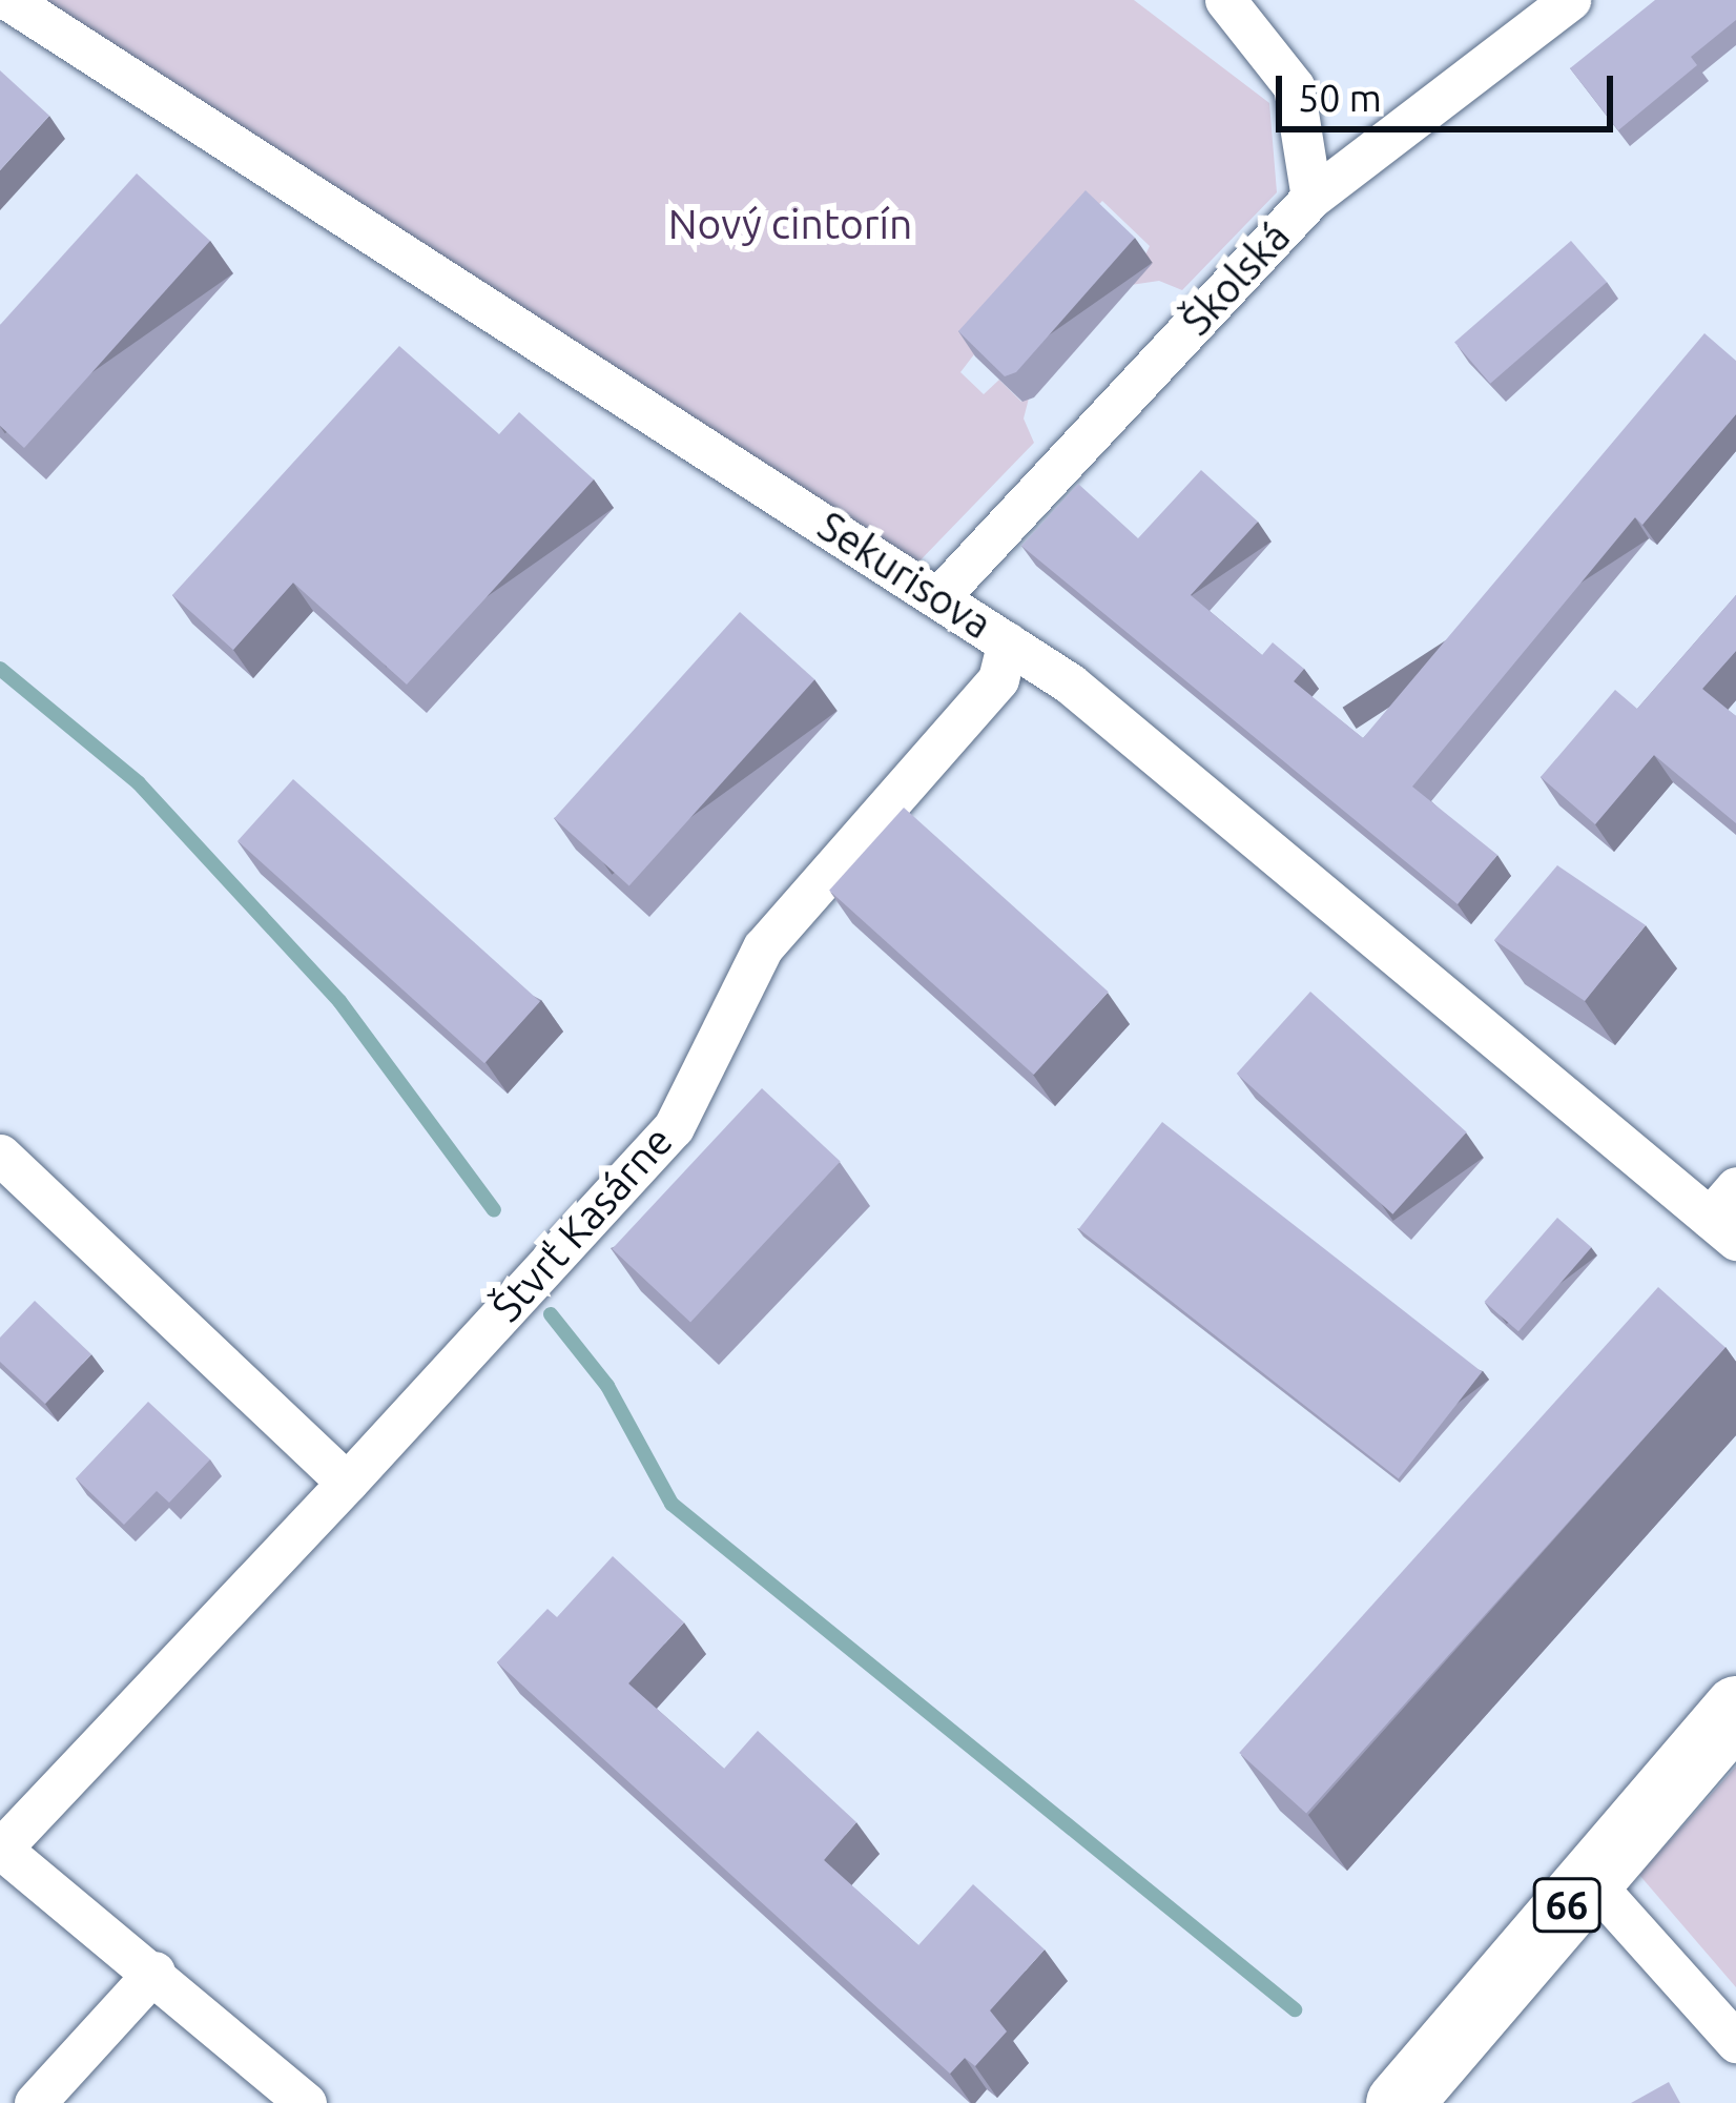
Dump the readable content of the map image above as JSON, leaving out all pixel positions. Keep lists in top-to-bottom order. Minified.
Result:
{"streets":{"main road":["66"],"street":["Školská","Sekurisova","Štvrť Kasárne"]},"crossings":[["Školská","Sekurisova"],["Sekurisova","Štvrť Kasárne"]],"parks":["Nový cintorín"],"scale_bar":"50 m"}
